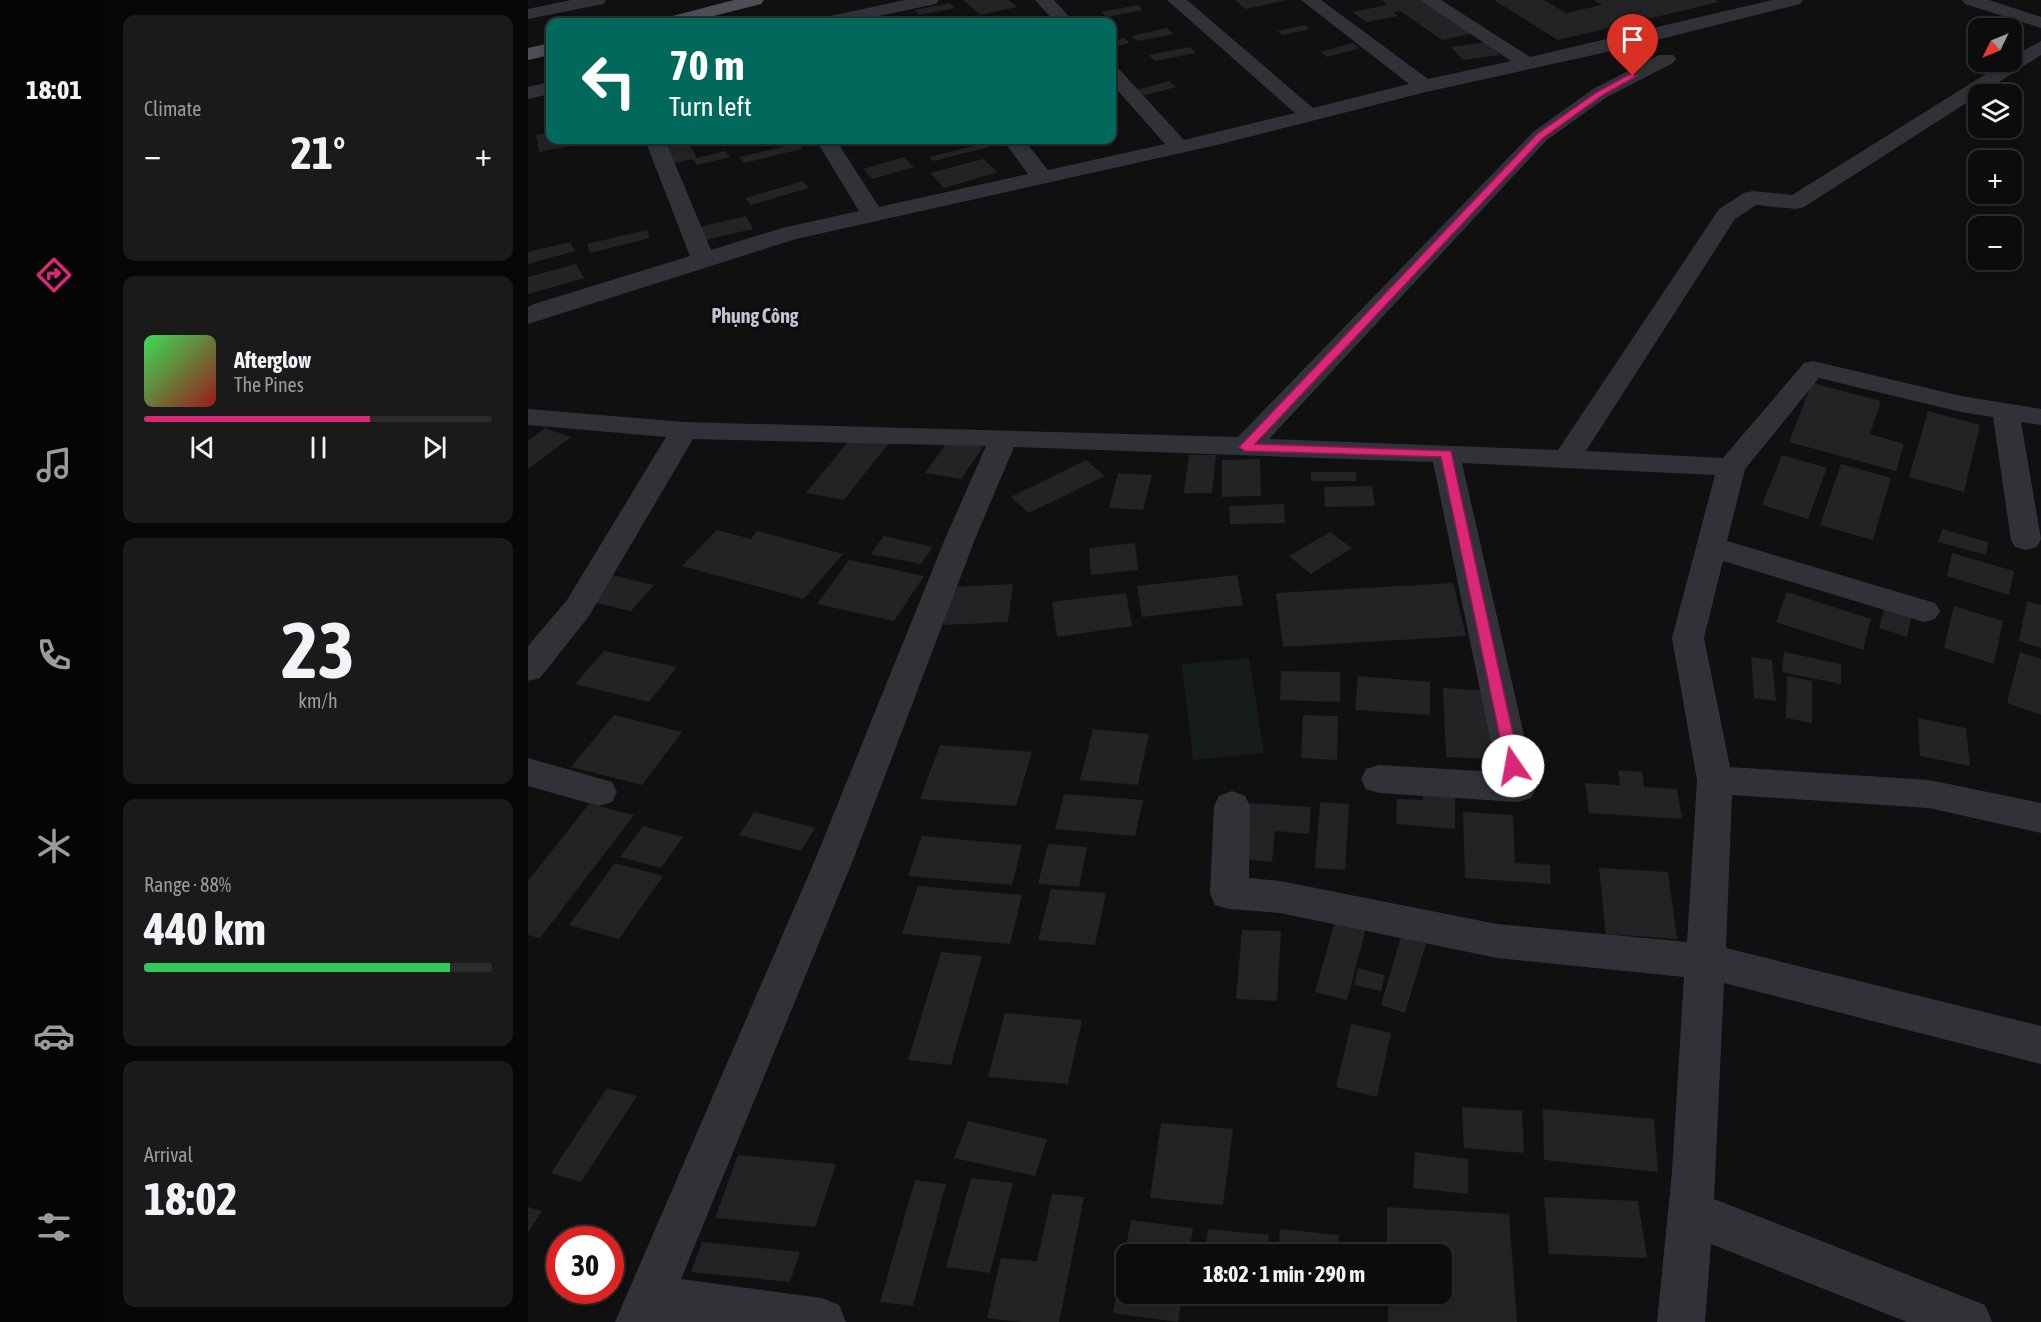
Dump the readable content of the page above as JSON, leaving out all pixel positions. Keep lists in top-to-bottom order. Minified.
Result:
{"districts":["Phụng Công"],"north":"bottom left","page":{"tabs":"18:01","tile":["Climate",["23","km/h"],["Range · 88%","440 km"],["Arrival","18:02"]],"map_buttons":["+","−"],"turn":["70 m","Turn left"],"heat":["−","21°","+"],"song":["Afterglow","The Pines"],"limit":"30","trip":"18:02 · 1 min · 290 m"}}
